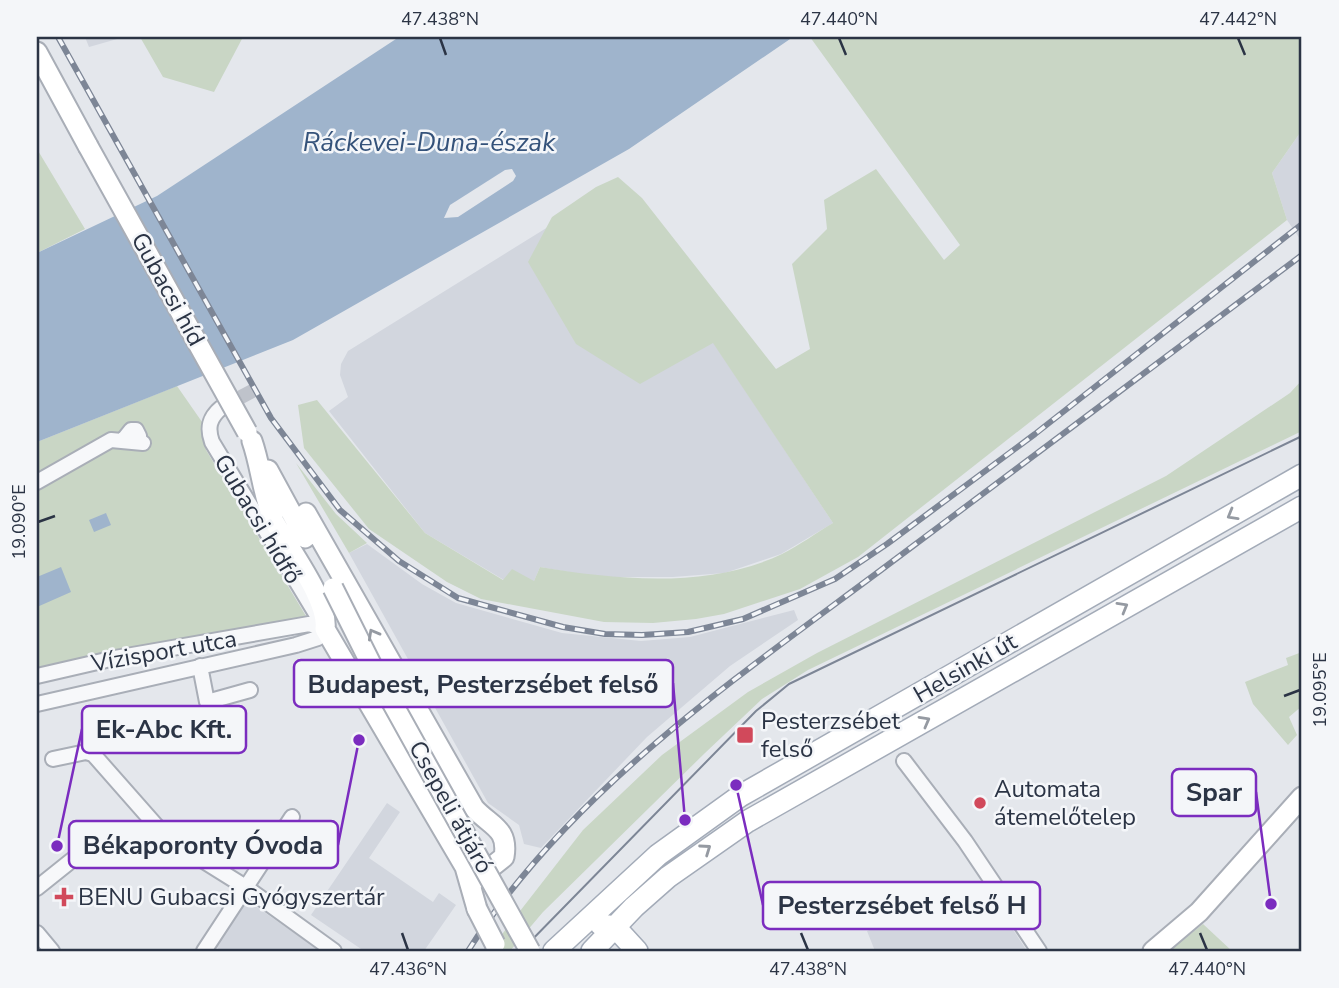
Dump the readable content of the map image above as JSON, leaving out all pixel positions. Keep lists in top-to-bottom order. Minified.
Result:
{"streets":{"main road":["Gubacsi híd","Helsinki út","Csepeli átjáró"],"street":["Gubacsi hídfő","Vízisport utca"]},"crossings":[["Gubacsi híd","Csepeli átjáró"],["Gubacsi hídfő","Vízisport utca"]],"water":["Ráckevei-Duna-észak"],"places":{"transit":["Pesterzsébet felső"],"other":["Békaporonty Óvoda","Pesterzsébet felső H","Automata átemelőtelep","Budapest, Pesterzsébet felső","Ek-Abc Kft.","Spar"],"health":["BENU Gubacsi Gyógyszertár"]},"coordinates":["47.438°N","47.440°N","47.442°N","19.090°E","19.095°E","47.436°N"]}
